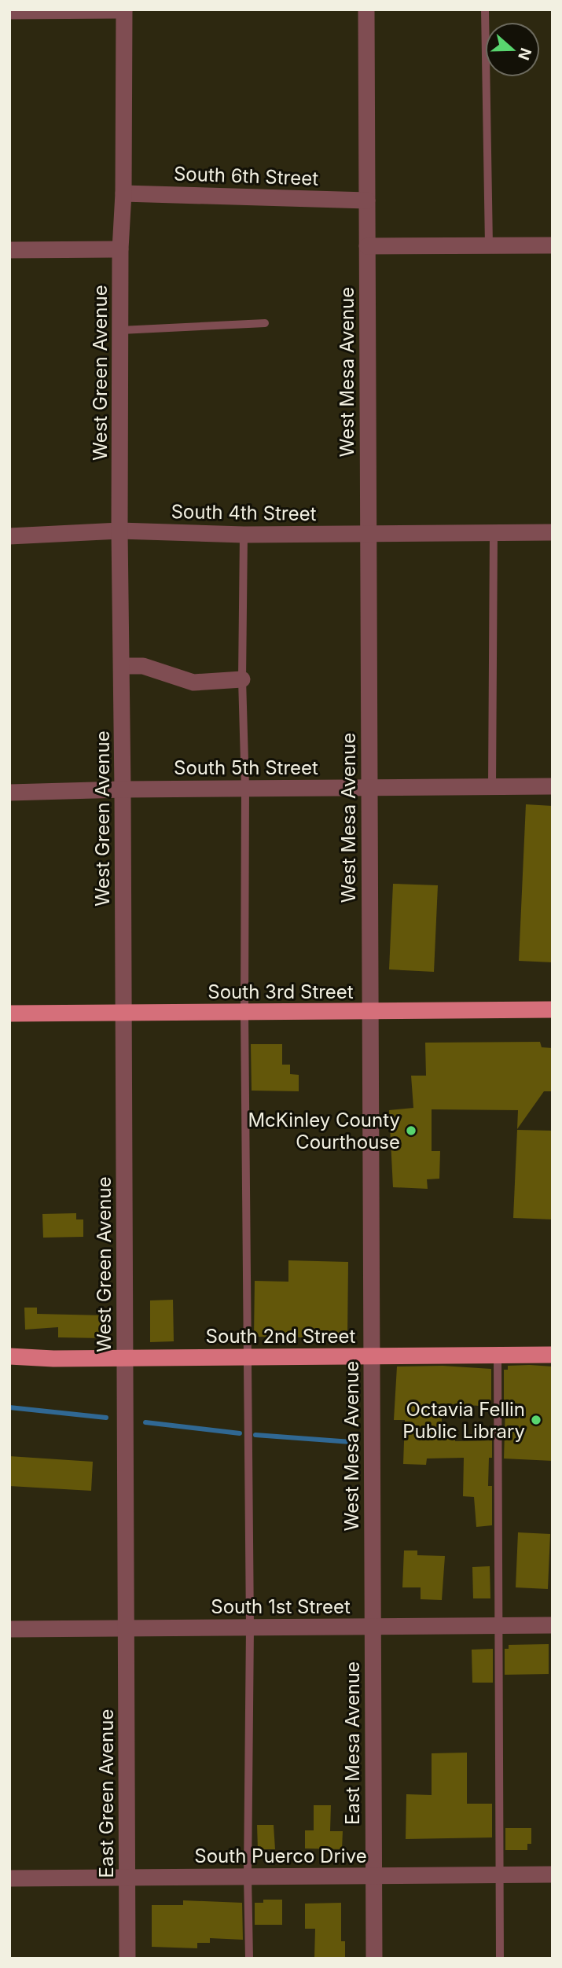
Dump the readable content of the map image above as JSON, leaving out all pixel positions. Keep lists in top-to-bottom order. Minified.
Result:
{"streets":{"main road":["South 3rd Street","South 2nd Street"],"street":["South 6th Street","West Mesa Avenue","West Green Avenue","South 4th Street","South 5th Street","South 1st Street","East Mesa Avenue","East Green Avenue","South Puerco Drive"]},"crossings":[["South 6th Street","West Mesa Avenue"],["South 6th Street","West Green Avenue"],["West Mesa Avenue","South 4th Street"],["West Mesa Avenue","South 5th Street"],["West Mesa Avenue","South 3rd Street"],["West Mesa Avenue","South 2nd Street"],["West Mesa Avenue","South 1st Street"],["West Mesa Avenue","East Mesa Avenue"],["West Green Avenue","South 4th Street"],["West Green Avenue","South 5th Street"],["West Green Avenue","South 3rd Street"],["West Green Avenue","South 2nd Street"],["West Green Avenue","South 1st Street"],["West Green Avenue","East Green Avenue"],["South 1st Street","East Mesa Avenue"],["South 1st Street","East Green Avenue"],["East Mesa Avenue","South Puerco Drive"],["East Green Avenue","South Puerco Drive"]],"places":["McKinley County Courthouse","Octavia Fellin Public Library"],"north":"right"}
